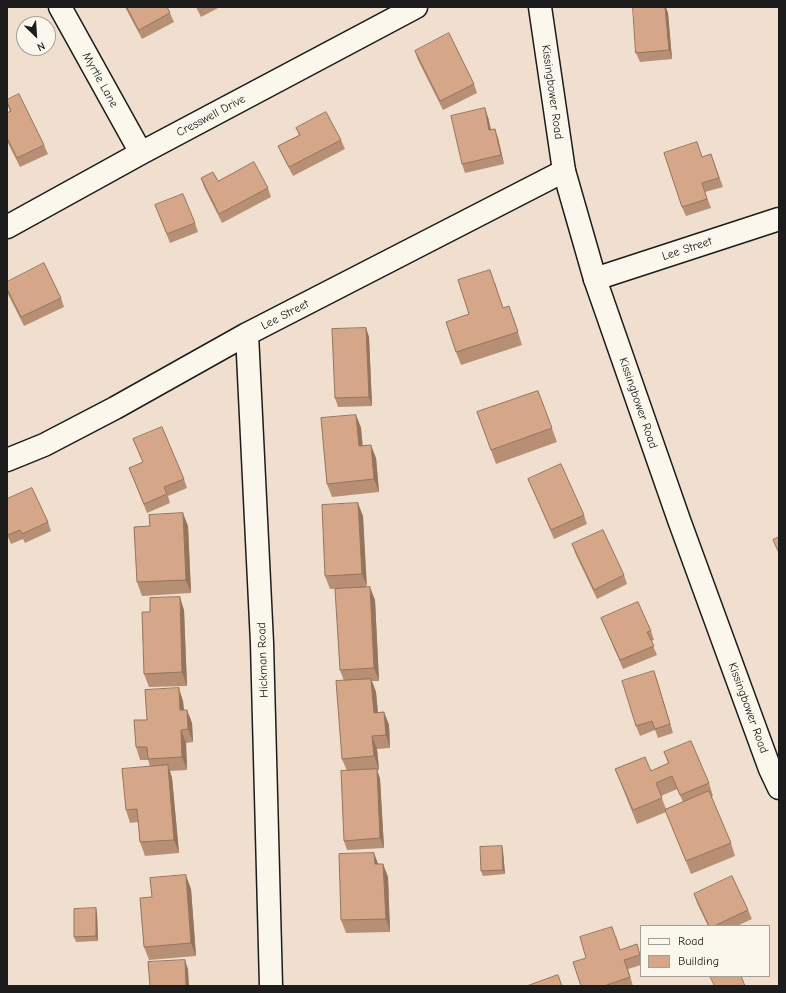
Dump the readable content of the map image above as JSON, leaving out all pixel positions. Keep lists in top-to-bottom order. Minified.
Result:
{"streets":{"street":["Myrtle Lane","Kissingbower Road","Cresswell Drive","Lee Street","Hickman Road"]},"crossings":[["Myrtle Lane","Cresswell Drive"],["Kissingbower Road","Lee Street"],["Lee Street","Hickman Road"]],"legend":["Road","Building"],"north":"bottom right"}
